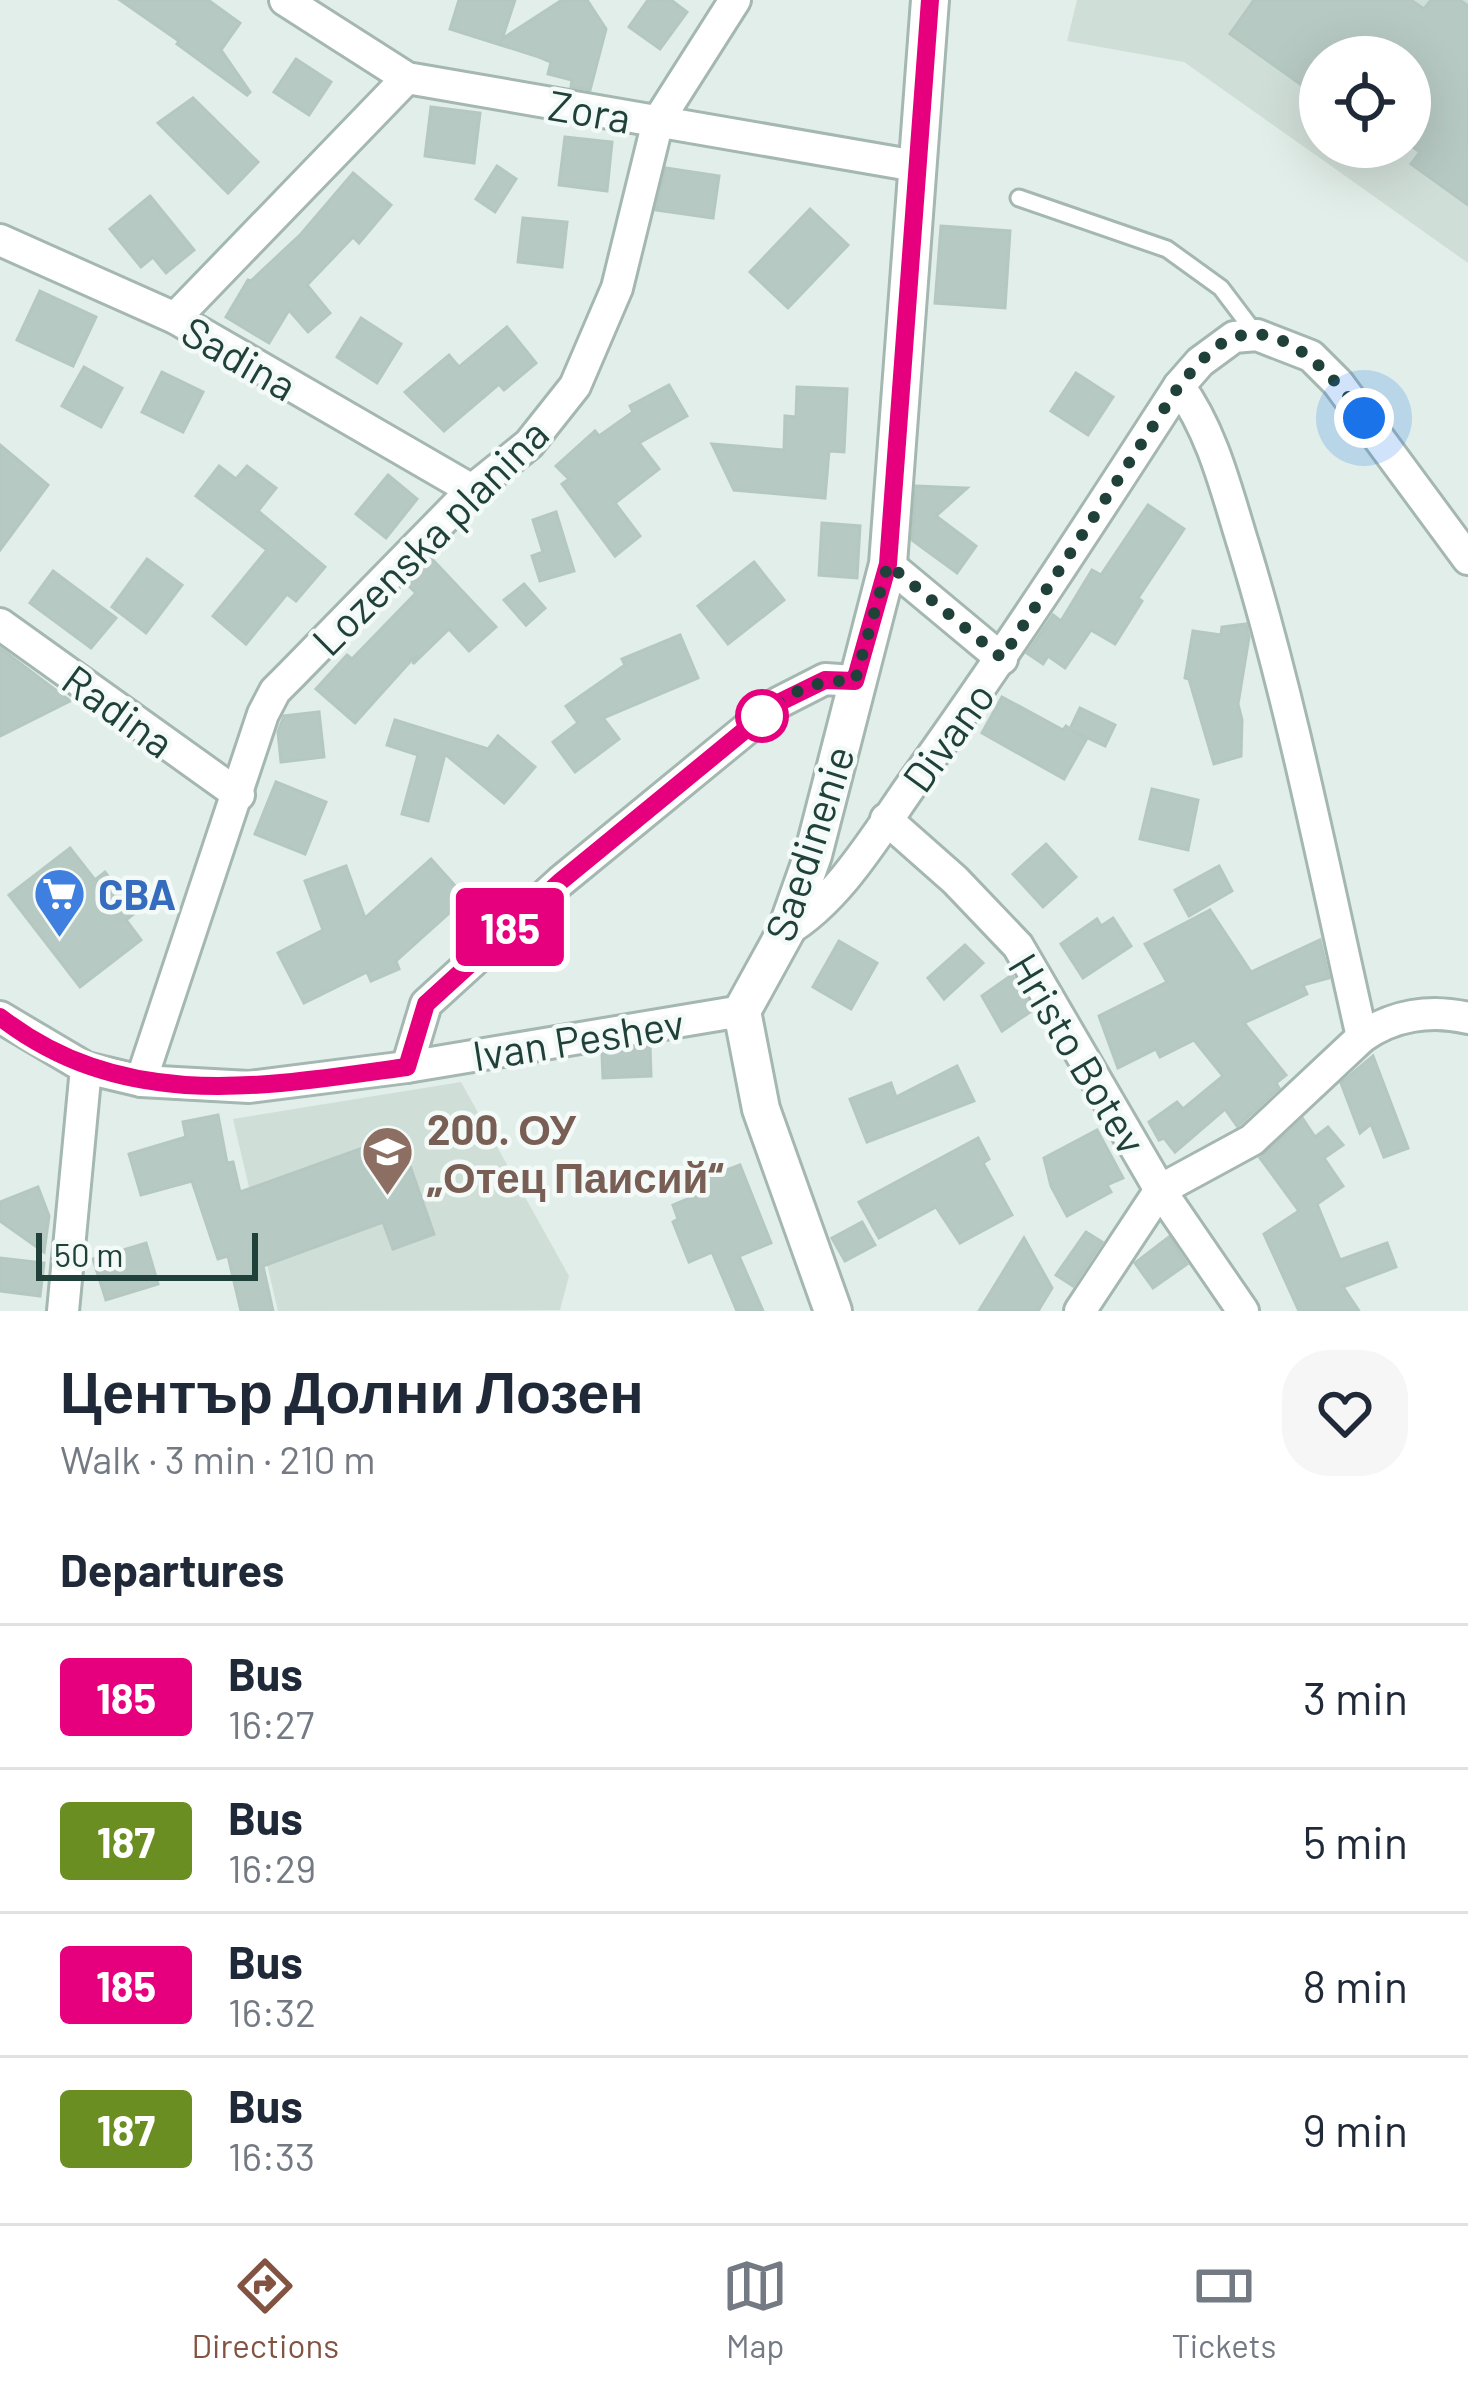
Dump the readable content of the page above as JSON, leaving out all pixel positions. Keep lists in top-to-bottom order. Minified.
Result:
{"streets":{"street":["Zora","Sadina","Lozenska planina","Radina","Divano","Saedinenie","Ivan Peshev","Hristo Botev"]},"crossings":[["Zora","Lozenska planina"],["Zora","Saedinenie"],["Sadina","Lozenska planina"],["Lozenska planina","Radina"],["Lozenska planina","Ivan Peshev"],["Divano","Saedinenie"],["Divano","Hristo Botev"],["Saedinenie","Ivan Peshev"]],"places":{"supermarket":["CBA"],"school or university":["200. ОУ „Отец Паисий“"]},"lines":["bus line 185"],"scale_bar":"50 m","page":{"on_map":"185","scale":"50 m","heading":[["Център Долни Лозен","Walk · 3 min · 210 m"],"Departures"],"list":[{"mark":"185","name":"Bus","note":"16:27","value":"3 min"},{"mark":"187","name":"Bus","note":"16:29","value":"5 min"},{"mark":"185","name":"Bus","note":"16:32","value":"8 min"},{"mark":"187","name":"Bus","note":"16:33","value":"9 min"}],"tabs":["Directions","Map","Tickets"]}}
